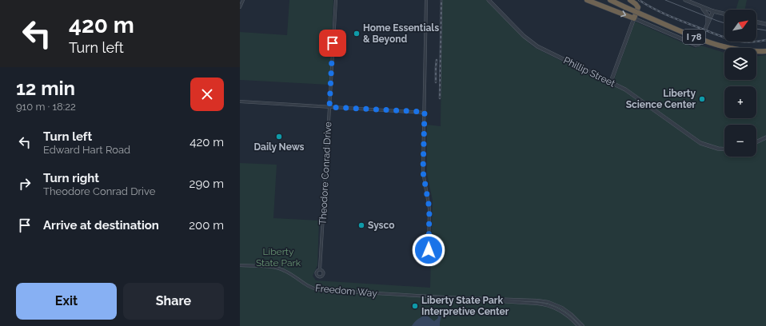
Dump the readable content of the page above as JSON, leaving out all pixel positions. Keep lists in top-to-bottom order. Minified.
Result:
{"streets":{"highway":["I 78"],"street":["Phillip Street","Theodore Conrad Drive","Freedom Way"]},"parks":["Liberty State Park"],"places":["Home Essentials & Beyond","Liberty Science Center","Daily News","Sysco","Liberty State Park Interpretive Center"],"north":"top right","page":{"turn":["420 m","Turn left"],"map_buttons":["+","−"],"heading":["12 min","910 m · 18:22"],"list":[{"name":"Turn left","note":"Edward Hart Road","value":"420 m"},{"name":"Turn right","note":"Theodore Conrad Drive","value":"290 m"},{"name":"Arrive at destination","value":"200 m"}],"buttons":["Exit","Share"]}}
